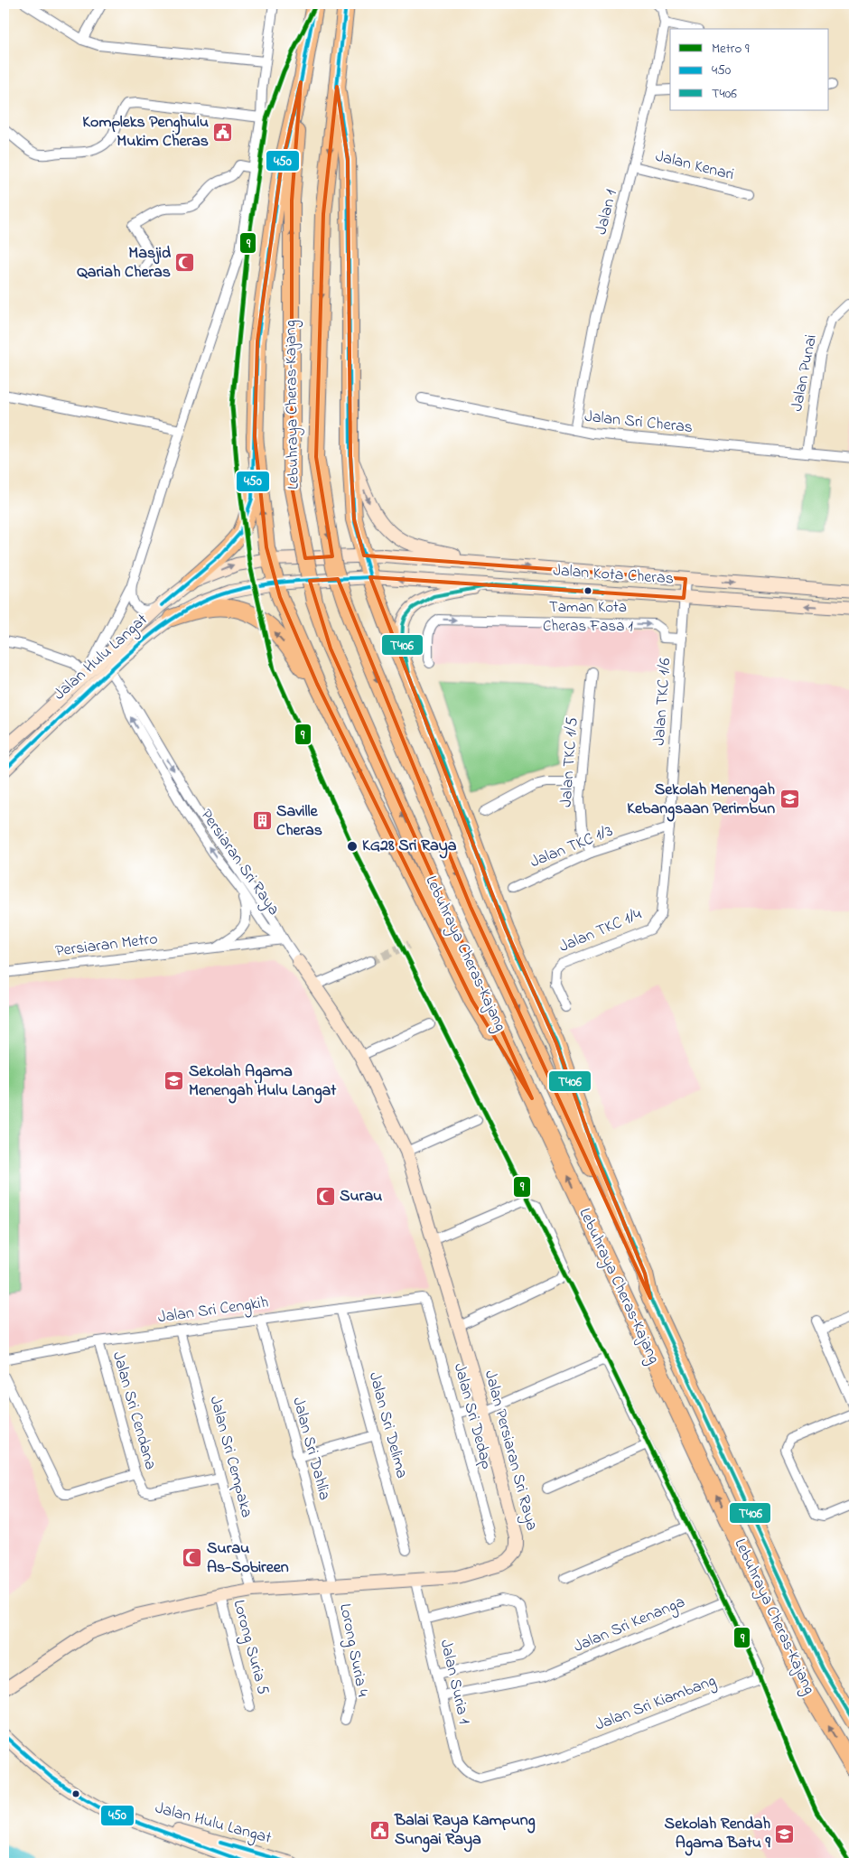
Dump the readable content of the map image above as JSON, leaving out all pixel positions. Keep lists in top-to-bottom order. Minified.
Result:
{"streets":{"highway":["Lebuhraya Cheras–Kajang"],"main road":["Jalan Kota Cheras","Jalan Hulu Langat","Jalan Persiaran Sri Raya"],"street":["Jalan Kenari","Jalan 1","Jalan Punai","Jalan Sri Cheras","Jalan TKC 1/6","Jalan TKC 1/5","Jalan TKC 1/3","Persiaran Sri Raya","Jalan TKC 1/4","Persiaran Metro","Jalan Sri Cengkih","Jalan Sri Cendana","Jalan Sri Dedap","Jalan Sri Delima","Jalan Sri Dahlia","Jalan Sri Cempaka","Jalan Sri Kenanga","Lorong Suria 5","Lorong Suria 4","Jalan Suria 1","Jalan Sri Kiambang"]},"crossings":[["Jalan Kenari","Jalan 1"],["Jalan 1","Jalan Sri Cheras"],["Jalan Punai","Jalan Sri Cheras"],["Jalan Kota Cheras","Jalan Hulu Langat"],["Jalan Kota Cheras","Jalan TKC 1/6"],["Jalan Hulu Langat","Persiaran Sri Raya"],["Jalan TKC 1/6","Jalan TKC 1/3"],["Jalan TKC 1/6","Jalan TKC 1/4"],["Jalan TKC 1/5","Jalan TKC 1/3"],["Jalan TKC 1/3","Jalan TKC 1/4"],["Persiaran Sri Raya","Persiaran Metro"],["Persiaran Sri Raya","Jalan Persiaran Sri Raya"],["Persiaran Metro","Jalan Persiaran Sri Raya"],["Jalan Sri Cengkih","Jalan Sri Cendana"],["Jalan Sri Cengkih","Jalan Sri Dedap"],["Jalan Sri Cengkih","Jalan Sri Delima"],["Jalan Sri Cengkih","Jalan Sri Dahlia"],["Jalan Sri Cengkih","Jalan Sri Cempaka"],["Jalan Sri Cendana","Jalan Sri Cempaka"],["Jalan Sri Dahlia","Jalan Persiaran Sri Raya"],["Jalan Sri Dahlia","Lorong Suria 4"],["Jalan Persiaran Sri Raya","Jalan Sri Cempaka"],["Jalan Persiaran Sri Raya","Lorong Suria 5"],["Jalan Persiaran Sri Raya","Lorong Suria 4"],["Jalan Persiaran Sri Raya","Jalan Suria 1"],["Jalan Sri Kenanga","Jalan Suria 1"],["Jalan Sri Kenanga","Jalan Sri Kiambang"],["Jalan Suria 1","Jalan Sri Kiambang"]],"places":{"public building":["Kompleks Penghulu Mukim Cheras","Balai Raya Kampung Sungai Raya"],"mosque":["Masjid Qariah Cheras","Surau","Surau As-Sobireen"],"other":["Taman Kota Cheras Fasa 1","KG28 Sri Raya"],"school or university":["Sekolah Menengah Kebangsaan Perimbun","Sekolah Agama Menengah Hulu Langat","Sekolah Rendah Agama Batu 9"],"building":["Saville Cheras"]},"lines":["metro line 9","transit line 450","transit line T406"],"legend":["Metro 9","450","T406"]}
